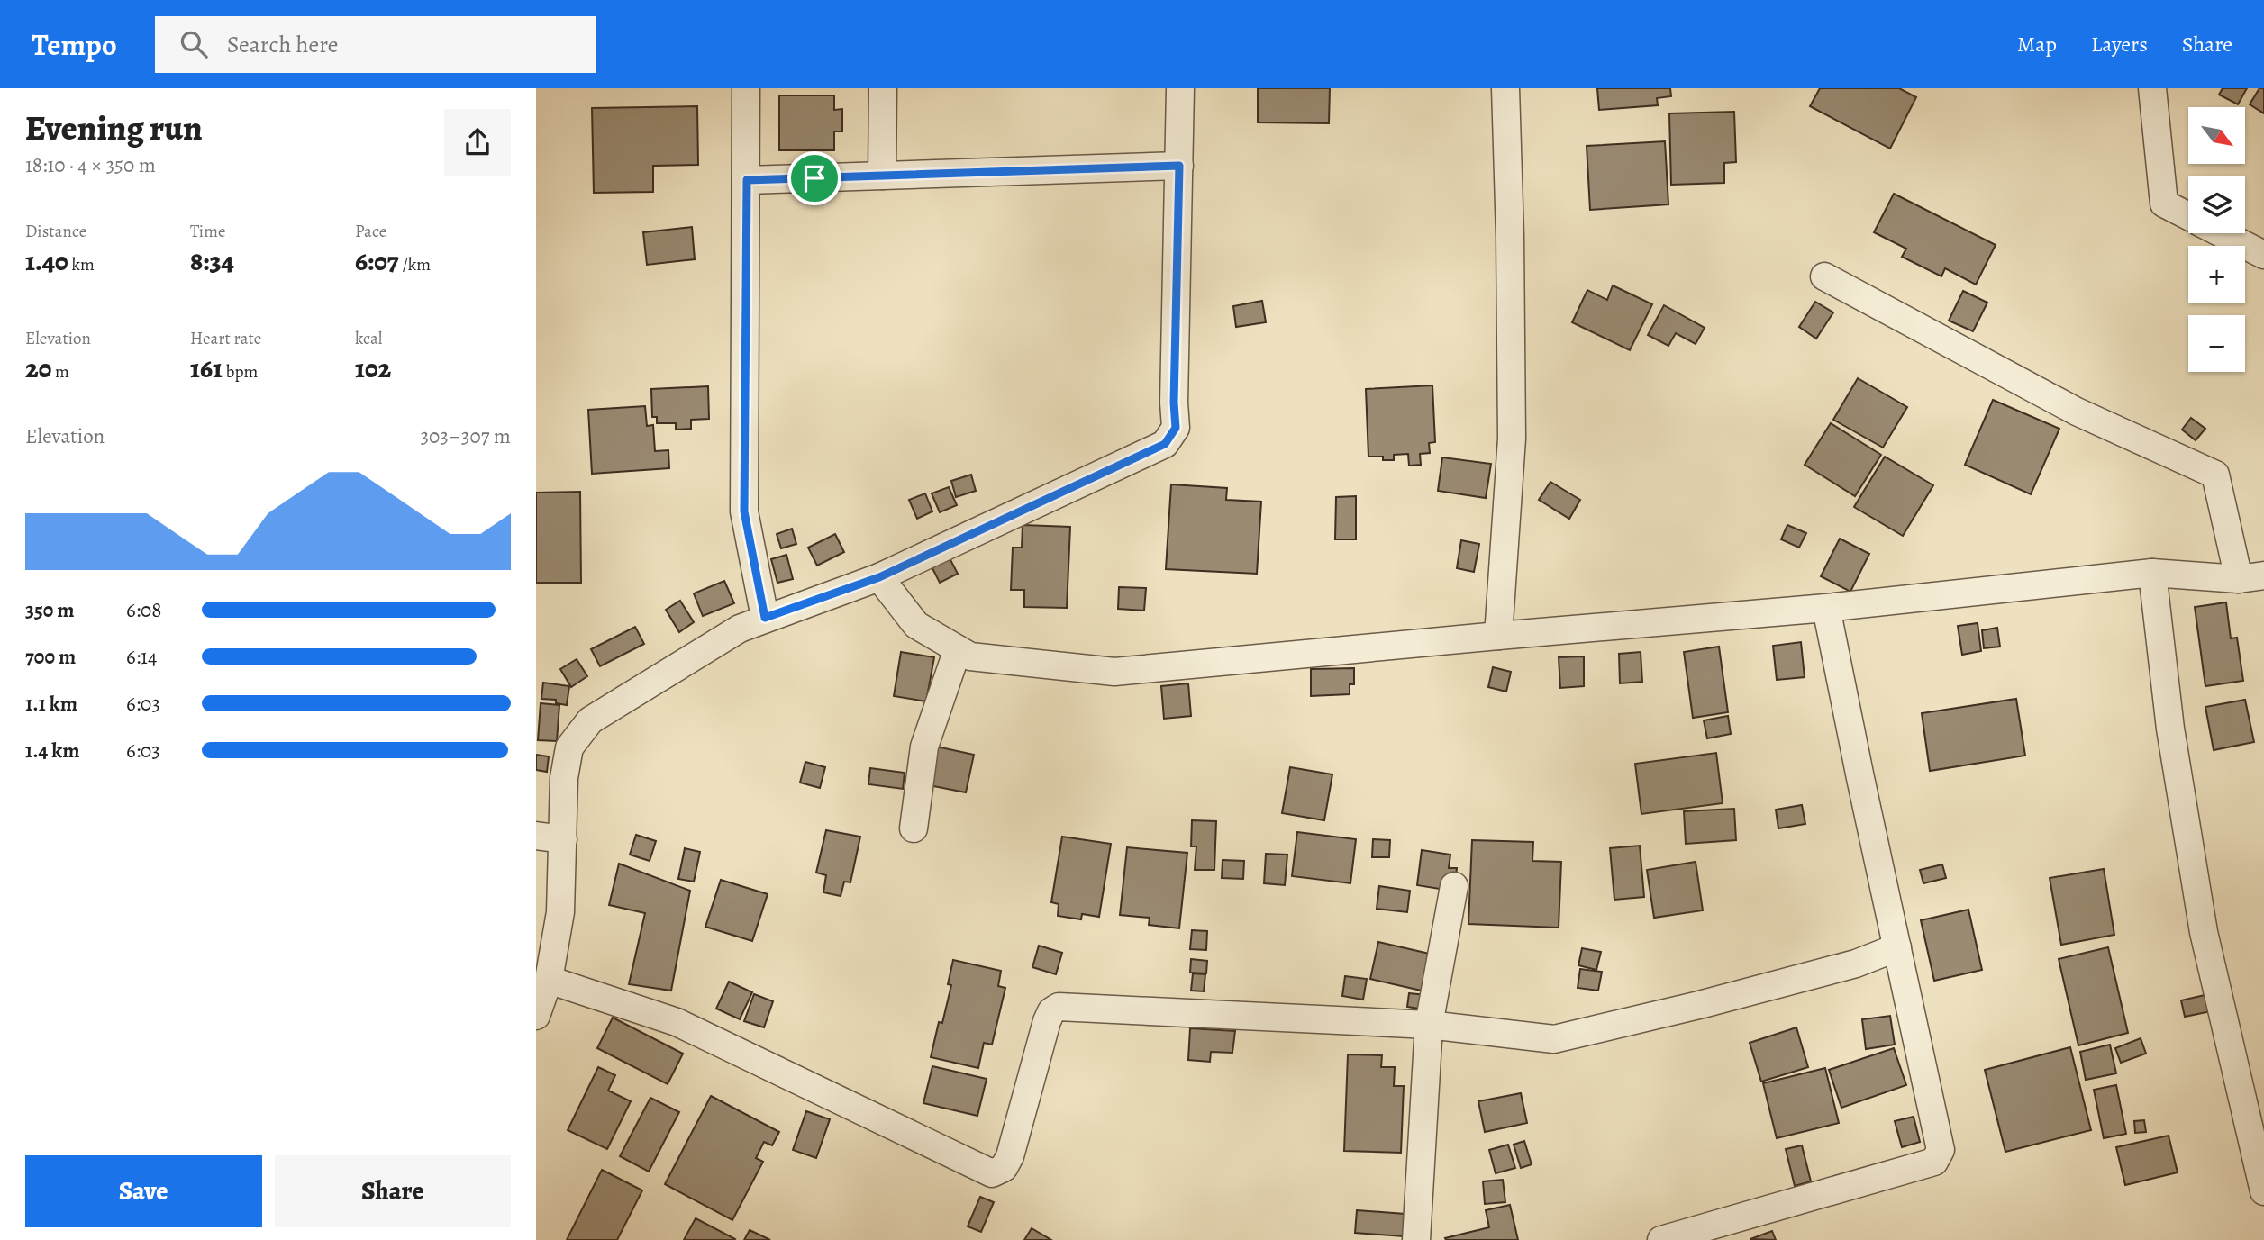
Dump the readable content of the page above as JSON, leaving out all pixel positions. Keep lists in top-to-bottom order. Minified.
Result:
{"north":"bottom right","page":{"header":"Tempo","search":"Search here","nav":["Map","Layers","Share"],"heading":["Evening run","18:10 · 4 × 350 m"],"map_buttons":["+","−"],"stats":[["Distance","1.40 km"],["Time","8:34"],["Pace","6:07 /km"],["Elevation","20 m"],["Heart rate","161 bpm"],["kcal","102"]],"chart":["Elevation","303–307 m"],"list":[{"name":"350 m","note":"6:08"},{"name":"700 m","note":"6:14"},{"name":"1.1 km","note":"6:03"},{"name":"1.4 km","note":"6:03"}],"buttons":["Save","Share"]}}
